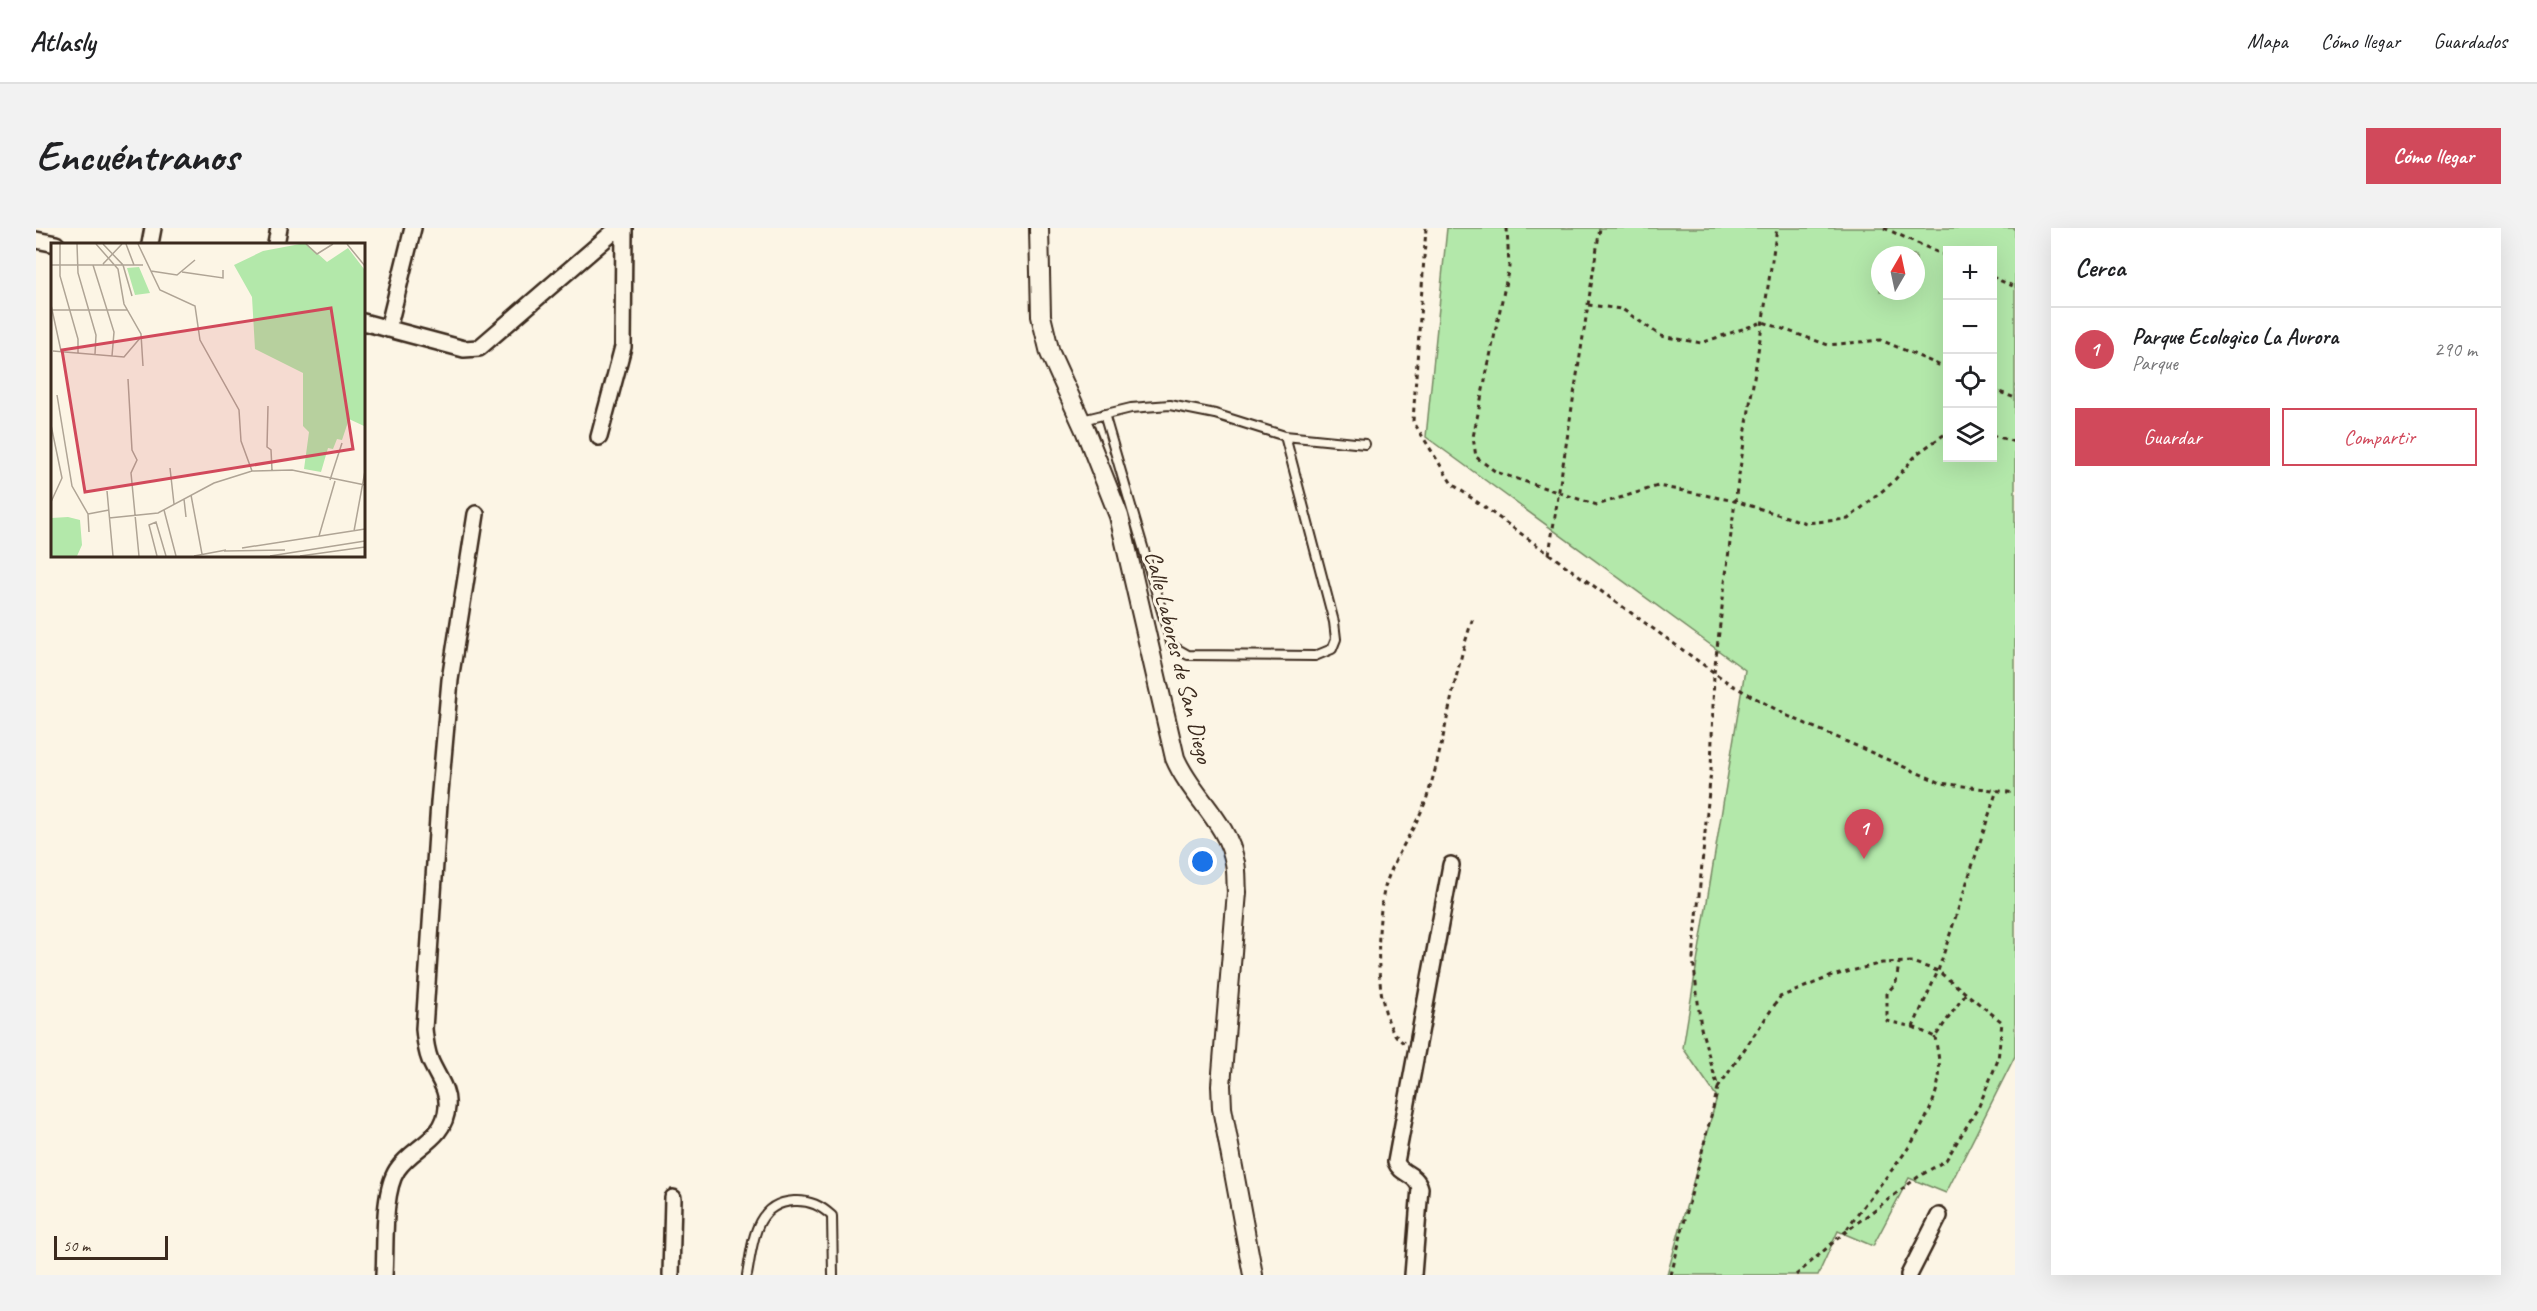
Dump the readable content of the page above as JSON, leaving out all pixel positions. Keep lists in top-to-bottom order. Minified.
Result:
{"streets":{"street":["Calle Labores de San Diego"]},"scale_bar":"50 m","north":"top","page":{"header":"Atlasly","nav":["Mapa","Cómo llegar","Guardados"],"buttons":["Cómo llegar",["Guardar","Compartir"]],"title":"Encuéntranos","heading":"Cerca","map_buttons":["+","−"],"list":[{"mark":"1","name":"Parque Ecologico La Aurora","note":"Parque","value":"290 m"}],"pins":"1","scale":"50 m"}}
